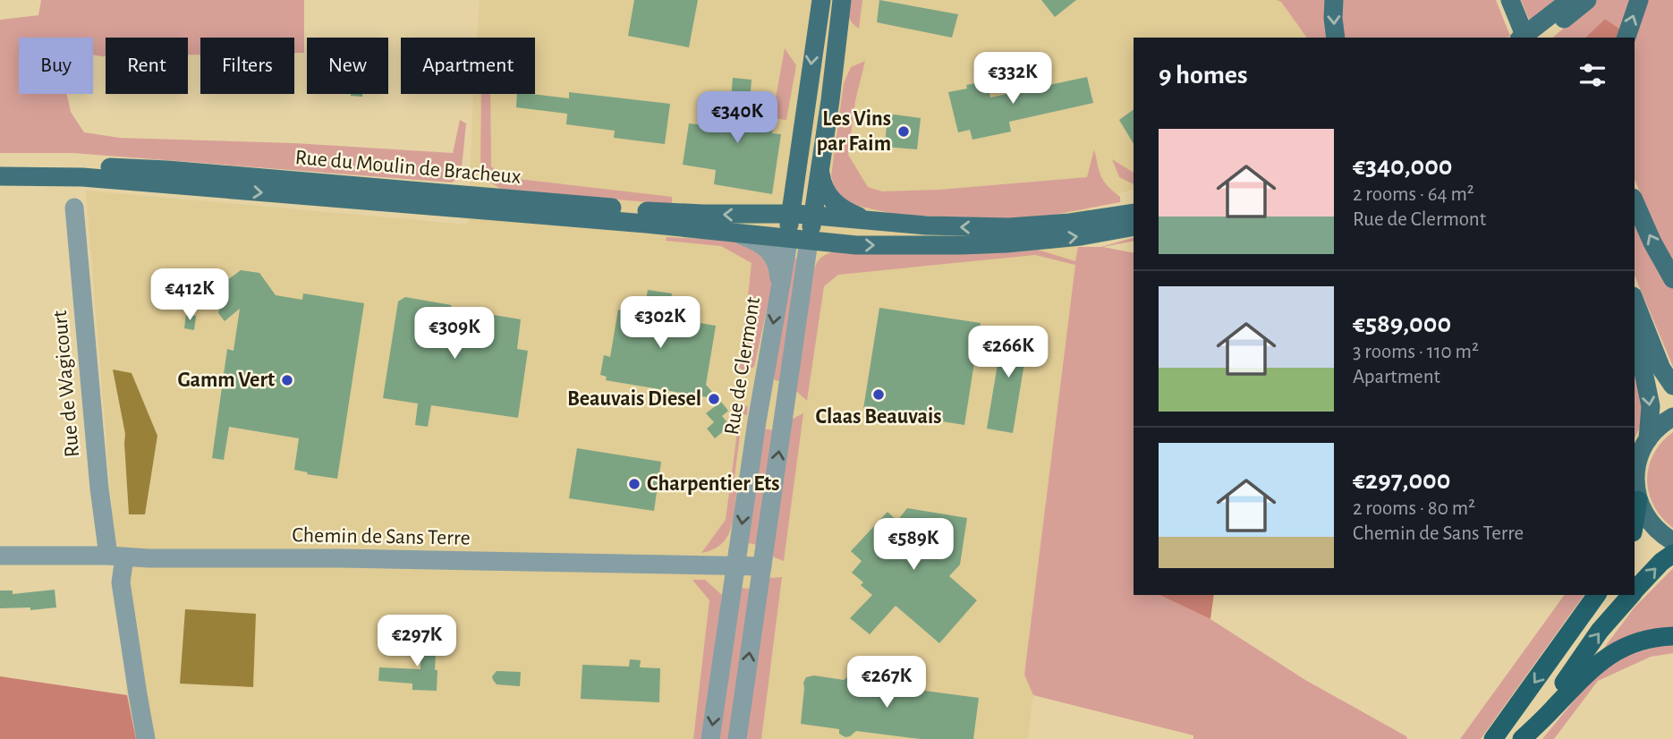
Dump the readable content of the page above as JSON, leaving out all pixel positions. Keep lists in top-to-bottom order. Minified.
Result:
{"streets":{"main road":["Rue du Moulin de Bracheux","Rue de Clermont"],"street":["Rue de Wagicourt","Chemin de Sans Terre"]},"crossings":[["Rue du Moulin de Bracheux","Rue de Clermont"],["Rue de Clermont","Chemin de Sans Terre"],["Rue de Wagicourt","Chemin de Sans Terre"]],"places":["Les Vins par Faim","Gamm Vert","Claas Beauvais","Beauvais Diesel","Charpentier Ets"],"page":{"chip":["Buy","Rent","Filters","New","Apartment"],"heading":"9 homes","price":["€332K","€340K","€412K","€302K","€309K","€266K","€589K","€297K","€267K"],"list":[{"name":"€340,000","note":"2 rooms · 64 m² · Rue de Clermont"},{"name":"€589,000","note":"3 rooms · 110 m² · Apartment"},{"name":"€297,000","note":"2 rooms · 80 m² · Chemin de Sans Terre"}]}}
